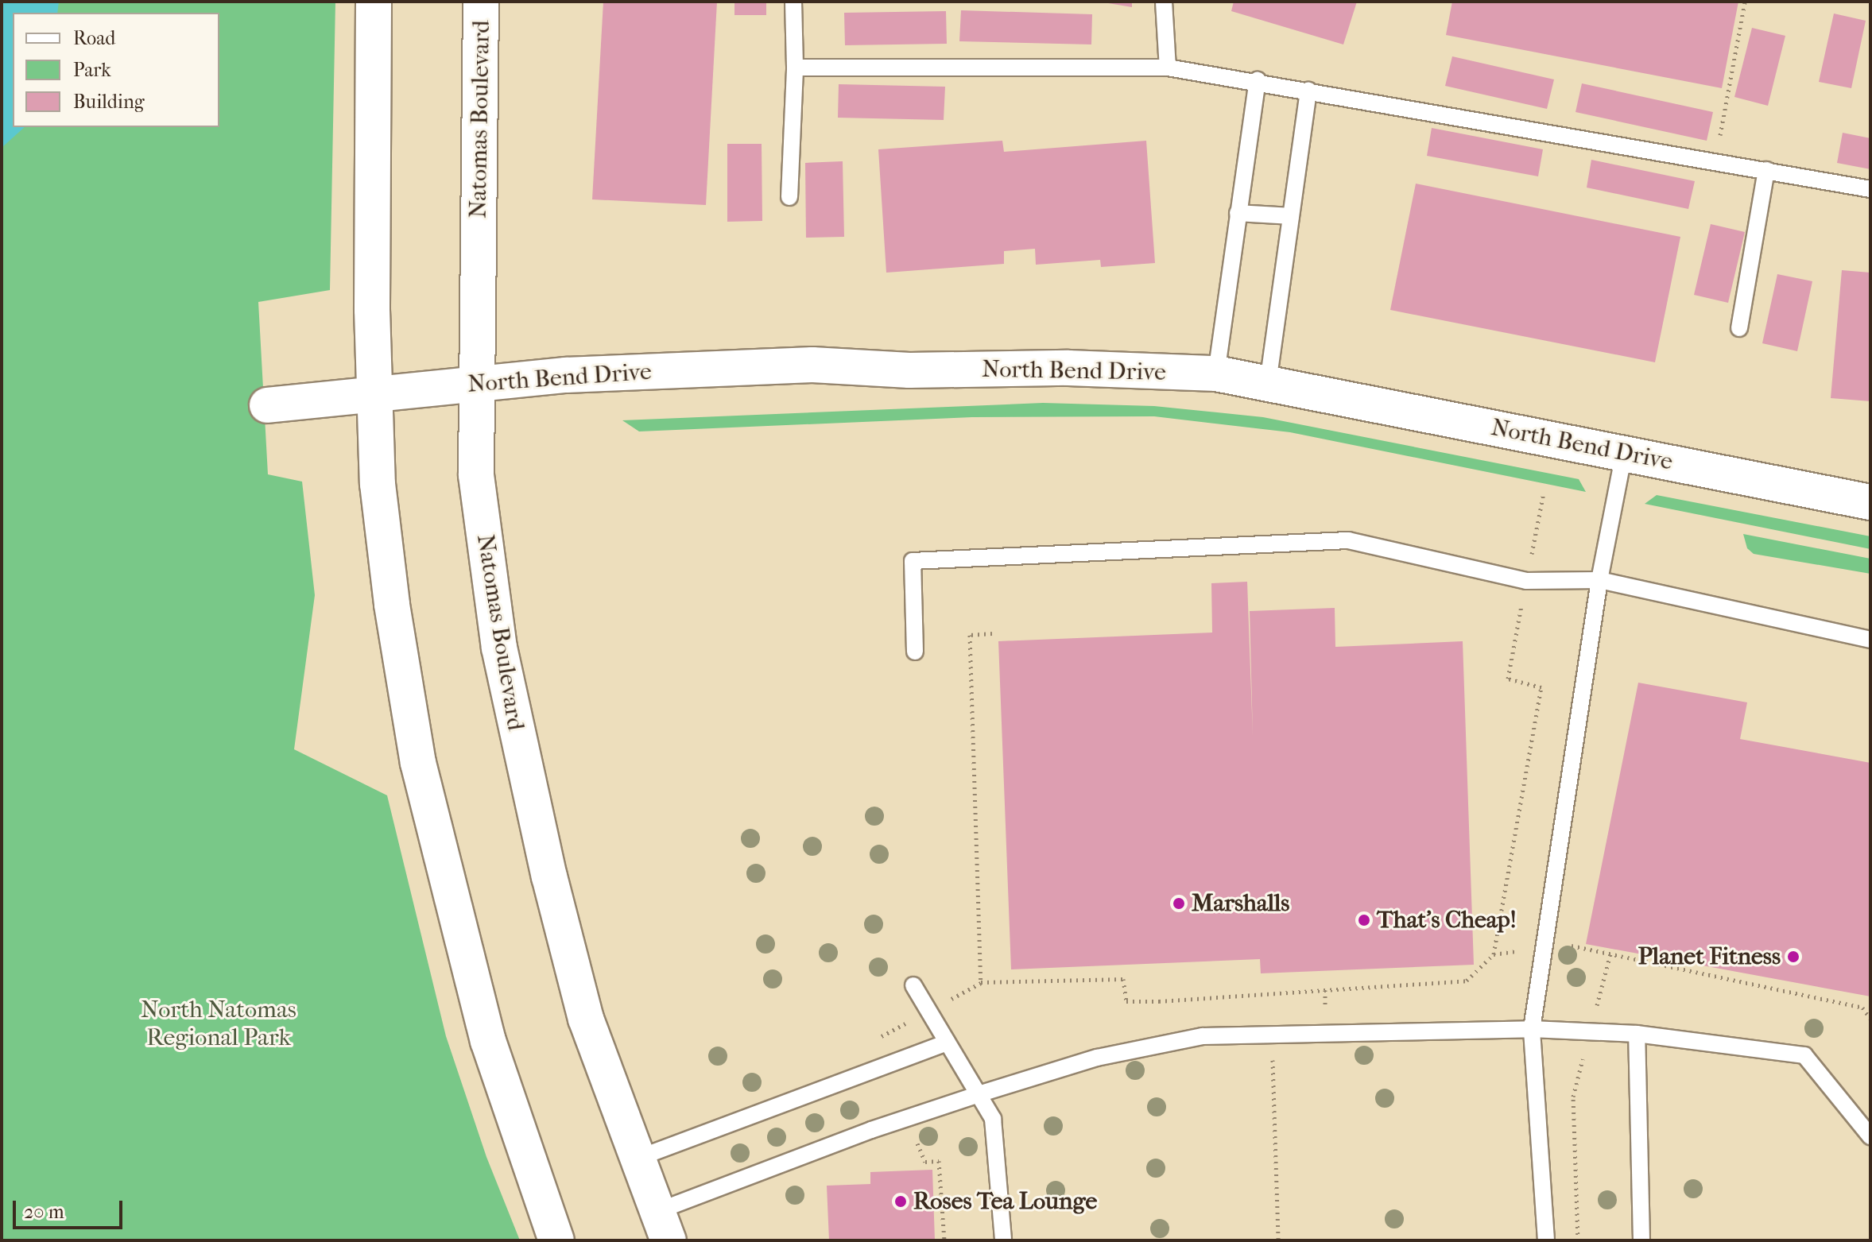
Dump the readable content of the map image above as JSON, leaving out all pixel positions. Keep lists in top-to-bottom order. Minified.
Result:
{"streets":{"main road":["Natomas Boulevard","North Bend Drive"]},"crossings":[["Natomas Boulevard","North Bend Drive"]],"parks":["North Natomas Regional Park"],"places":["Marshalls","That’s Cheap!","Planet Fitness","Roses Tea Lounge"],"legend":["Road","Park","Building"],"scale_bar":"20 m"}
